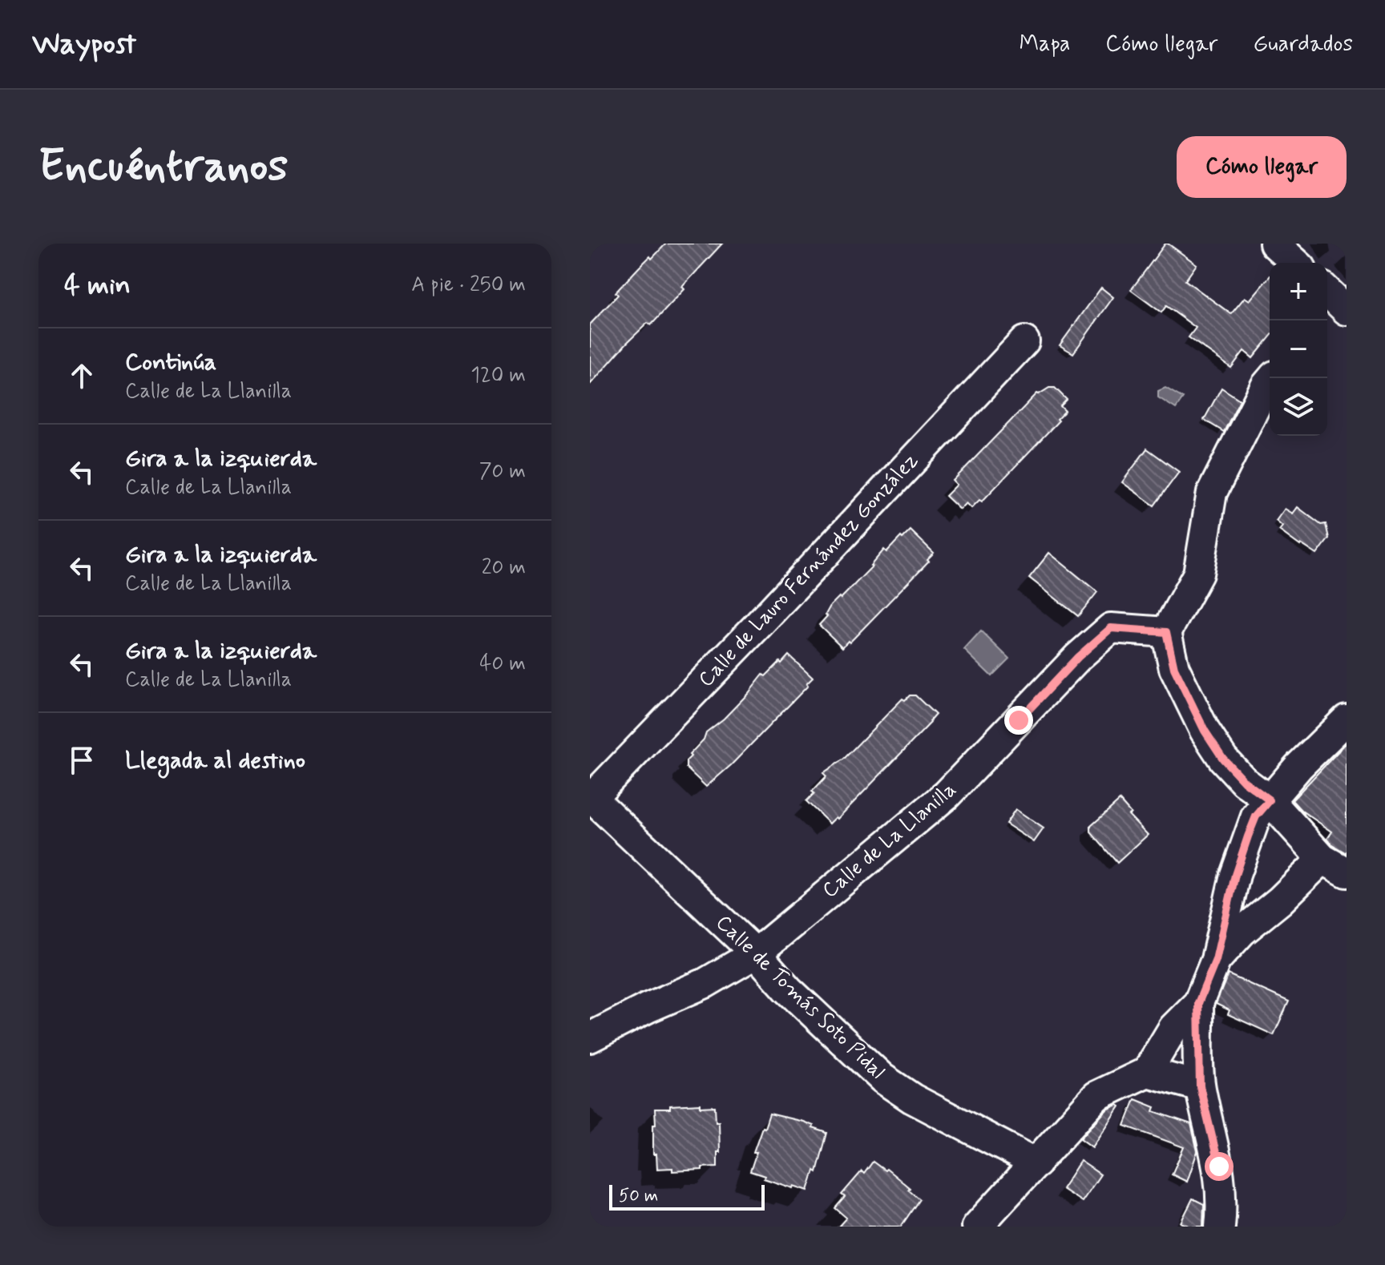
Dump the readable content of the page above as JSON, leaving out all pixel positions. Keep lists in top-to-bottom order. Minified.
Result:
{"streets":{"street":["Calle de Lauro Fernández González","Calle de La Llanilla","Calle de Tomás Soto Pidal"]},"crossings":[["Calle de Lauro Fernández González","Calle de Tomás Soto Pidal"],["Calle de La Llanilla","Calle de Tomás Soto Pidal"]],"scale_bar":"50 m","page":{"header":"Waypost","nav":["Mapa","Cómo llegar","Guardados"],"buttons":"Cómo llegar","title":"Encuéntranos","heading":["4 min","A pie · 250 m"],"map_buttons":["+","−"],"list":[["Continúa","Calle de La Llanilla","120 m"],["Gira a la izquierda","Calle de La Llanilla","70 m"],["Gira a la izquierda","Calle de La Llanilla","20 m"],["Gira a la izquierda","Calle de La Llanilla","40 m"],"Llegada al destino"],"scale":"50 m"}}
